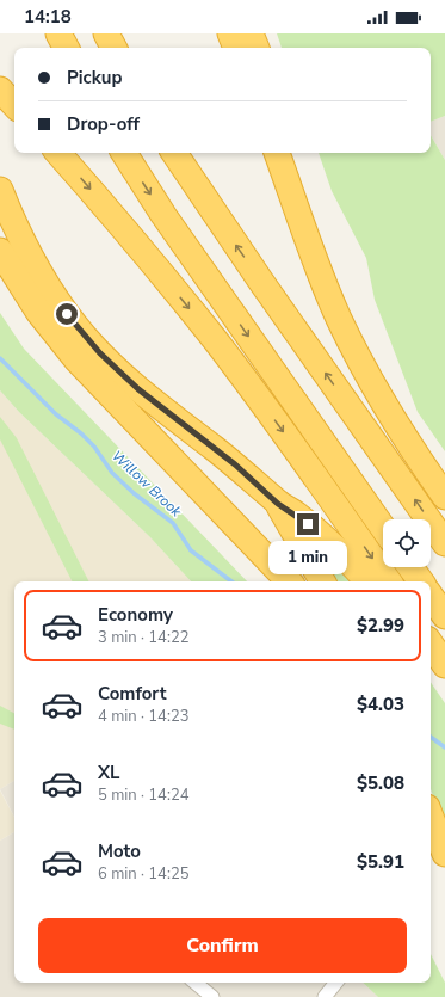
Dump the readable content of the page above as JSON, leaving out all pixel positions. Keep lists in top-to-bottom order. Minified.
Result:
{"water":["Willow Brook"],"page":{"status":"14:18","banner":["Pickup","Drop-off"],"bubble":"1 min","list":[{"name":"Economy","note":"3 min · 14:22","value":"$2.99"},{"name":"Comfort","note":"4 min · 14:23","value":"$4.03"},{"name":"XL","note":"5 min · 14:24","value":"$5.08"},{"name":"Moto","note":"6 min · 14:25","value":"$5.91"}],"buttons":"Confirm"}}
